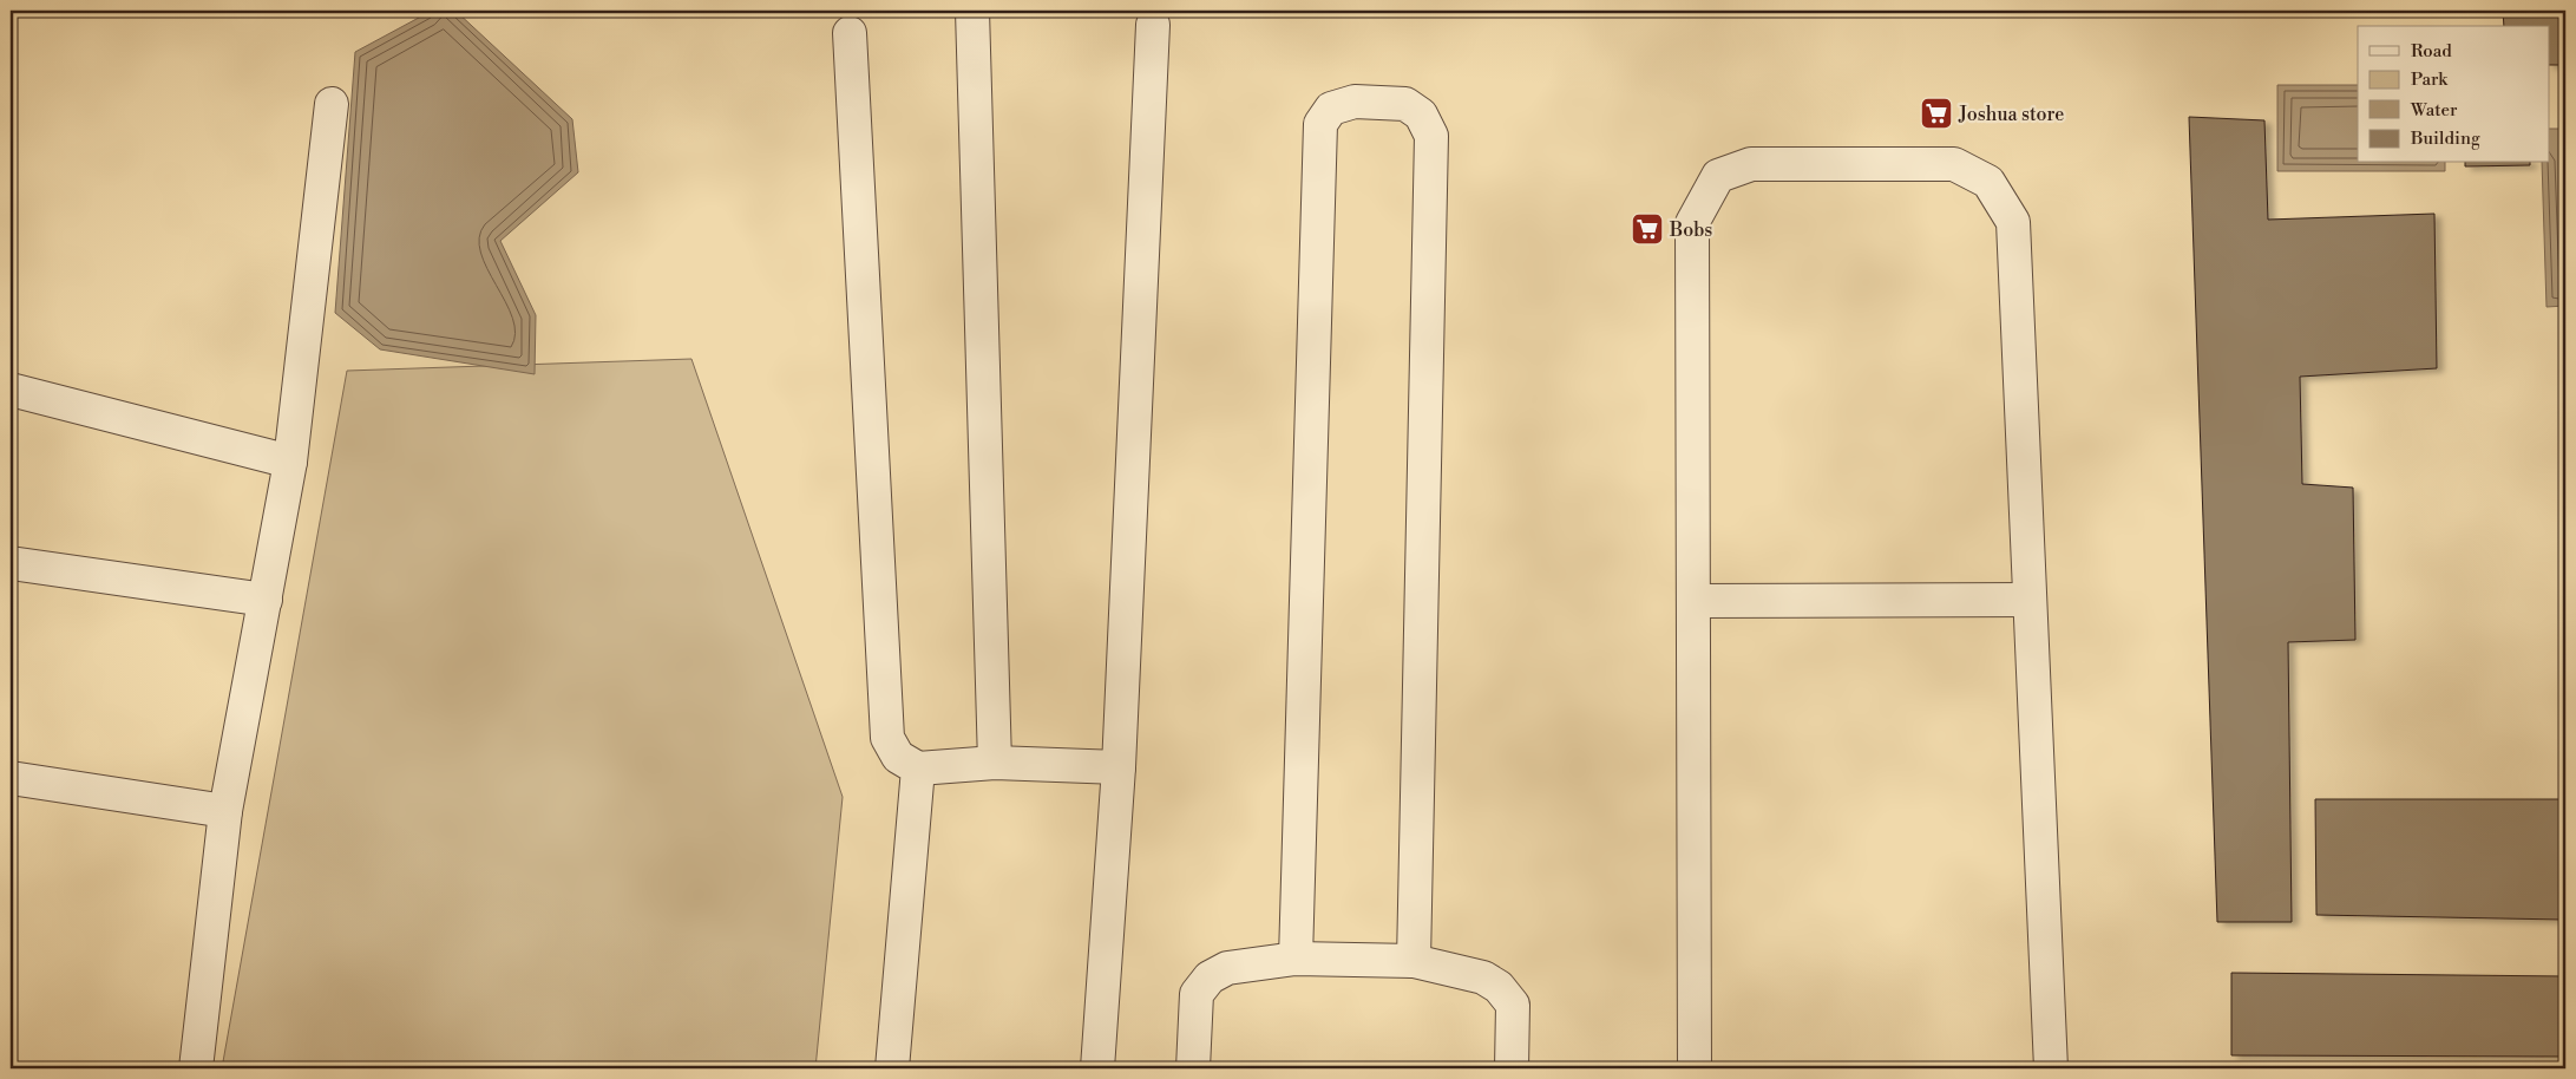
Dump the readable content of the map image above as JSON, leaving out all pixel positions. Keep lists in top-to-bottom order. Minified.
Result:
{"places":{"supermarket":["Joshua store","Bobs"]},"legend":["Road","Park","Water","Building"]}
